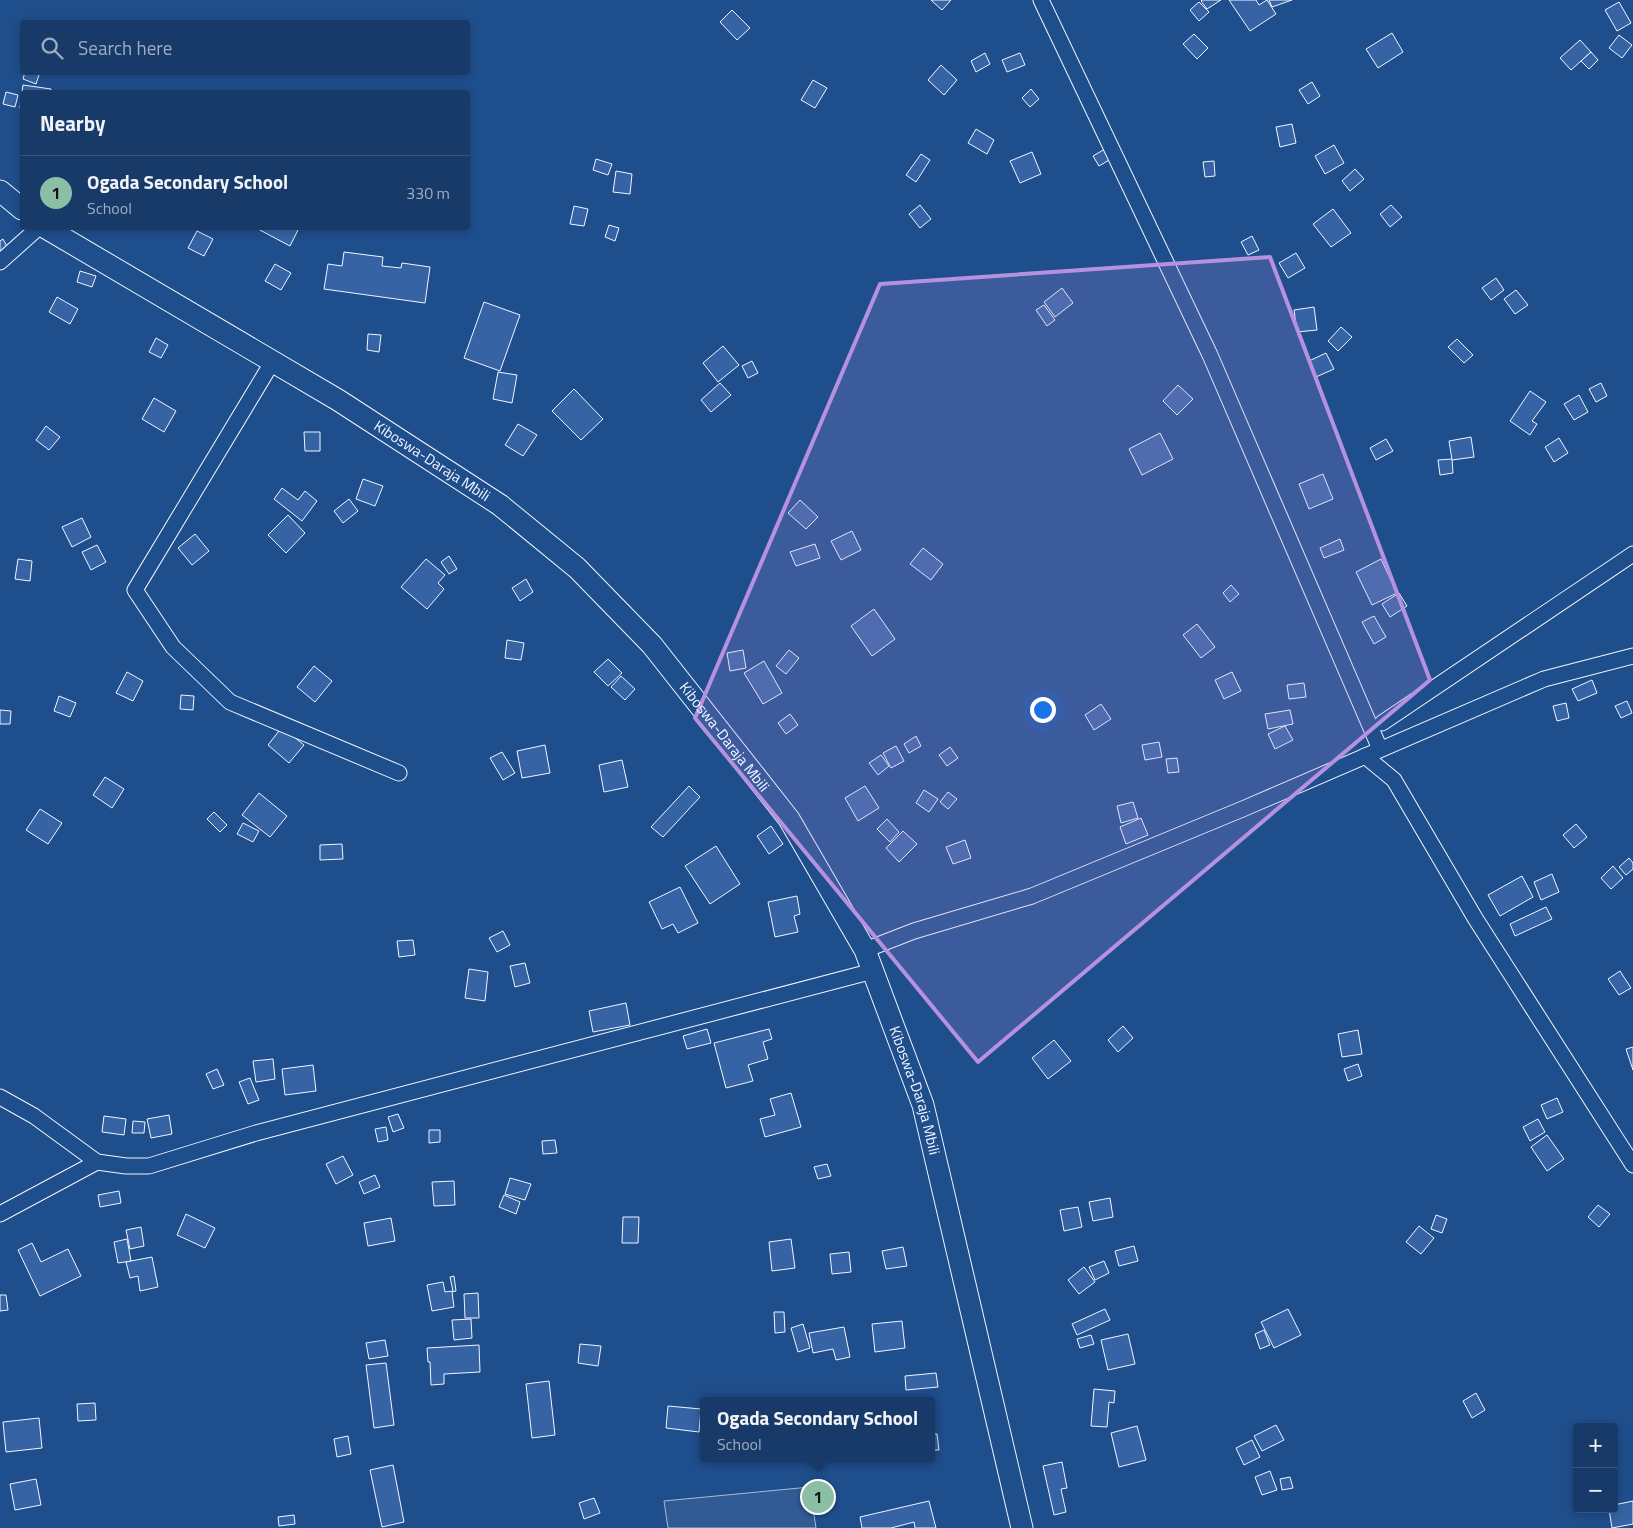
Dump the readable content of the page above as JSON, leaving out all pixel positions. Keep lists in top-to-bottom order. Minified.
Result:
{"streets":{"main road":["Kiboswa-Daraja Mbili"]},"page":{"search":"Search here","heading":"Nearby","list":[{"mark":"1","name":"Ogada Secondary School","note":"School","value":"330 m"}],"popup":["Ogada Secondary School","School"],"map_buttons":["+","−"],"pins":"1"}}
